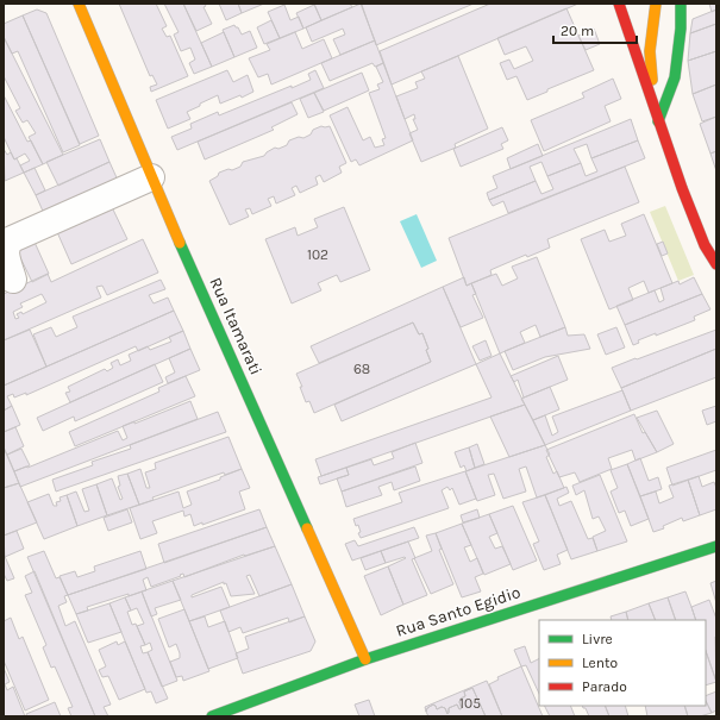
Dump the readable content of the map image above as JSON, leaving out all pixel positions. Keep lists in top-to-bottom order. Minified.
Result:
{"streets":{"street":["Rua Itamarati","Rua Santo Egidio"]},"crossings":[["Rua Itamarati","Rua Santo Egidio"]],"house_numbers":["102","68","105"],"legend":["Livre","Lento","Parado"],"scale_bar":"20 m"}
